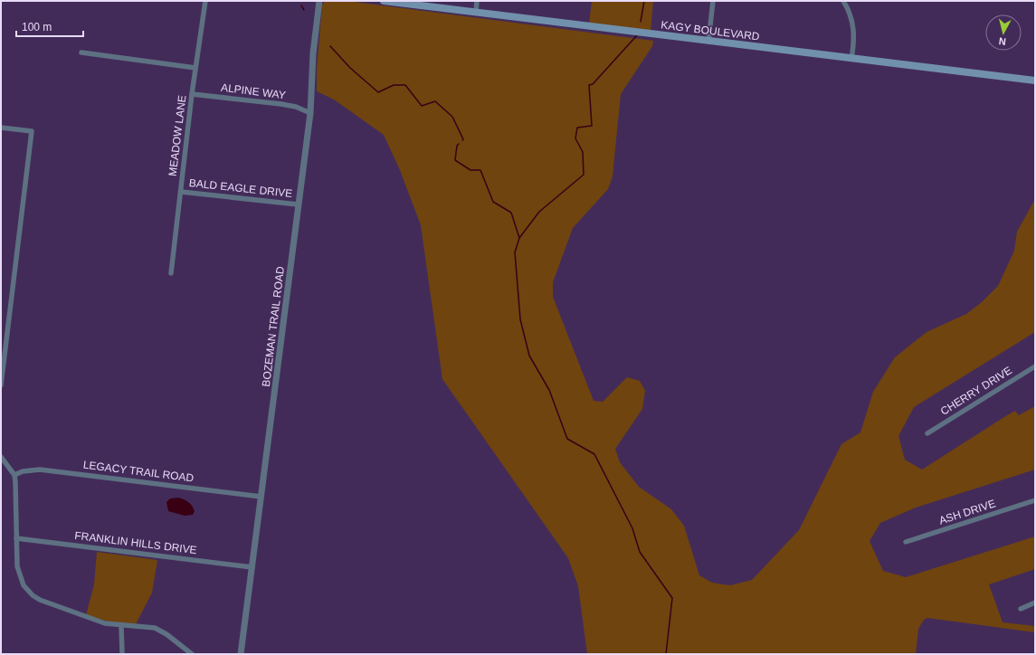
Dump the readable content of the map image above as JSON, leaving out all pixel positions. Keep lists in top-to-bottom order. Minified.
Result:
{"streets":{"main road":["KAGY BOULEVARD"],"street":["ALPINE WAY","MEADOW LANE","BALD EAGLE DRIVE","BOZEMAN TRAIL ROAD","CHERRY DRIVE","LEGACY TRAIL ROAD","ASH DRIVE","FRANKLIN HILLS DRIVE"]},"crossings":[["ALPINE WAY","MEADOW LANE"],["ALPINE WAY","BOZEMAN TRAIL ROAD"],["MEADOW LANE","BALD EAGLE DRIVE"],["BALD EAGLE DRIVE","BOZEMAN TRAIL ROAD"],["BOZEMAN TRAIL ROAD","LEGACY TRAIL ROAD"],["BOZEMAN TRAIL ROAD","FRANKLIN HILLS DRIVE"]],"scale_bar":"100 m","north":"bottom"}
